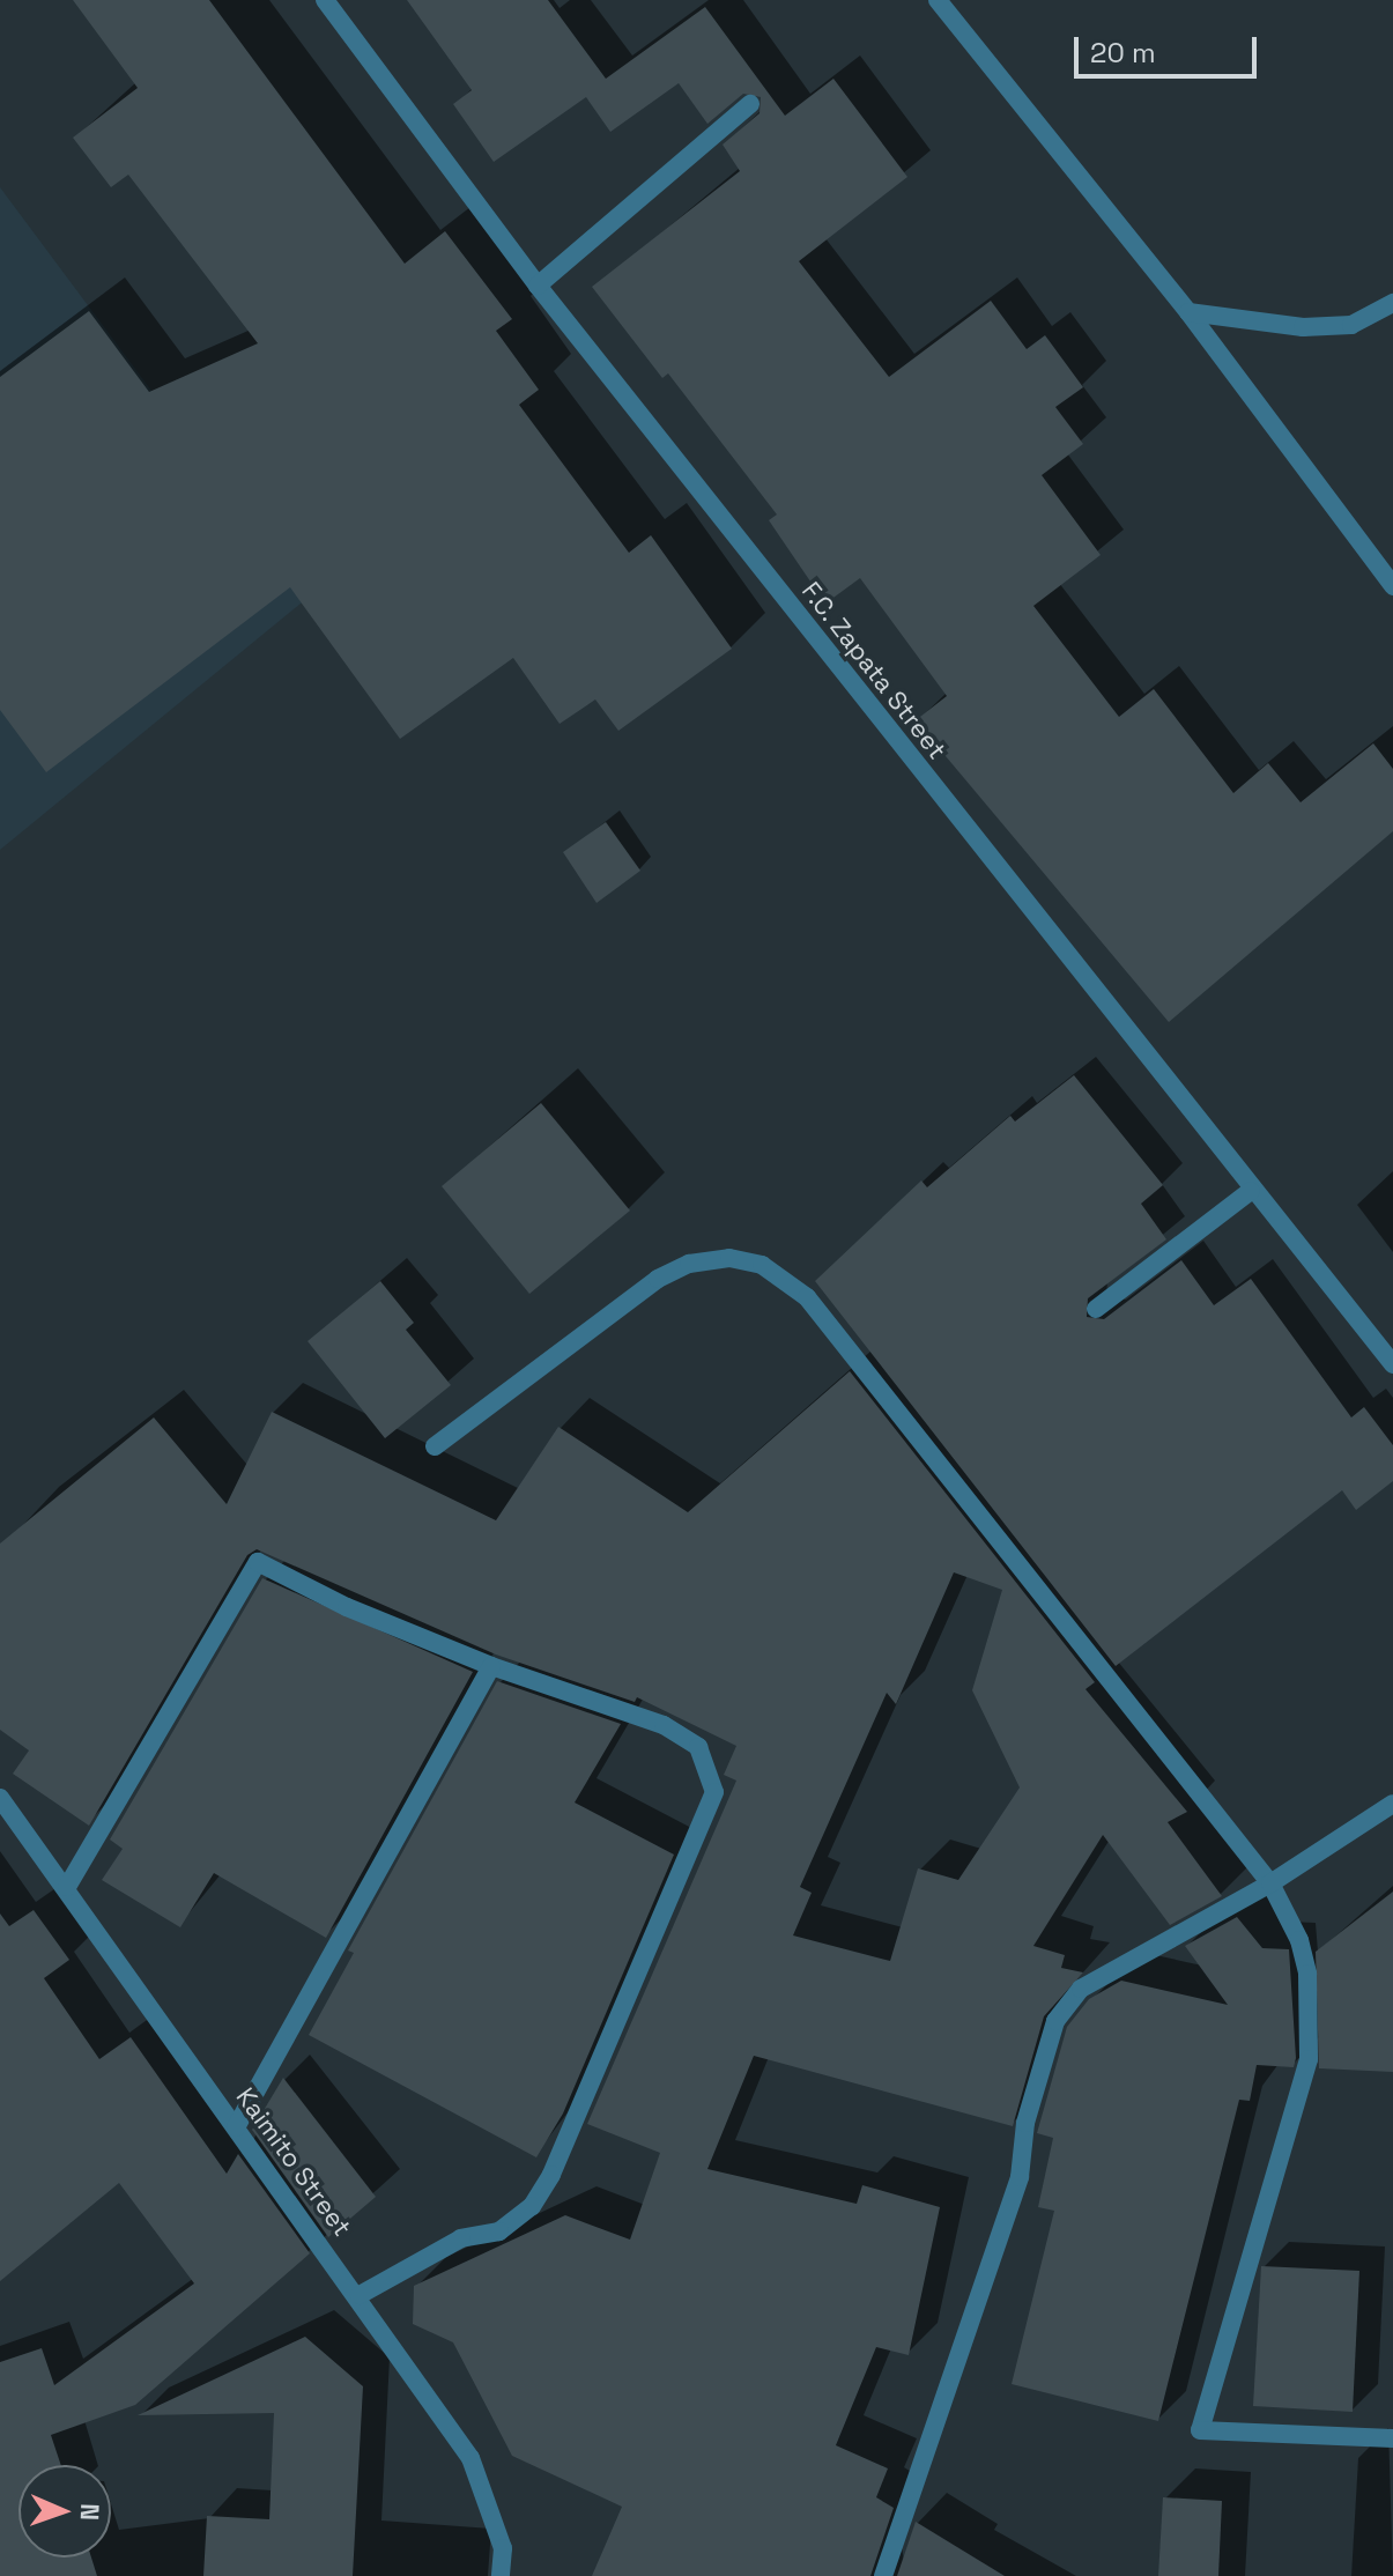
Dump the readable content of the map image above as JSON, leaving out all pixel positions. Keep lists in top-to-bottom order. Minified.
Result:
{"streets":{"street":["F.C. Zapata Street","Kaimito Street"]},"scale_bar":"20 m","north":"right"}
